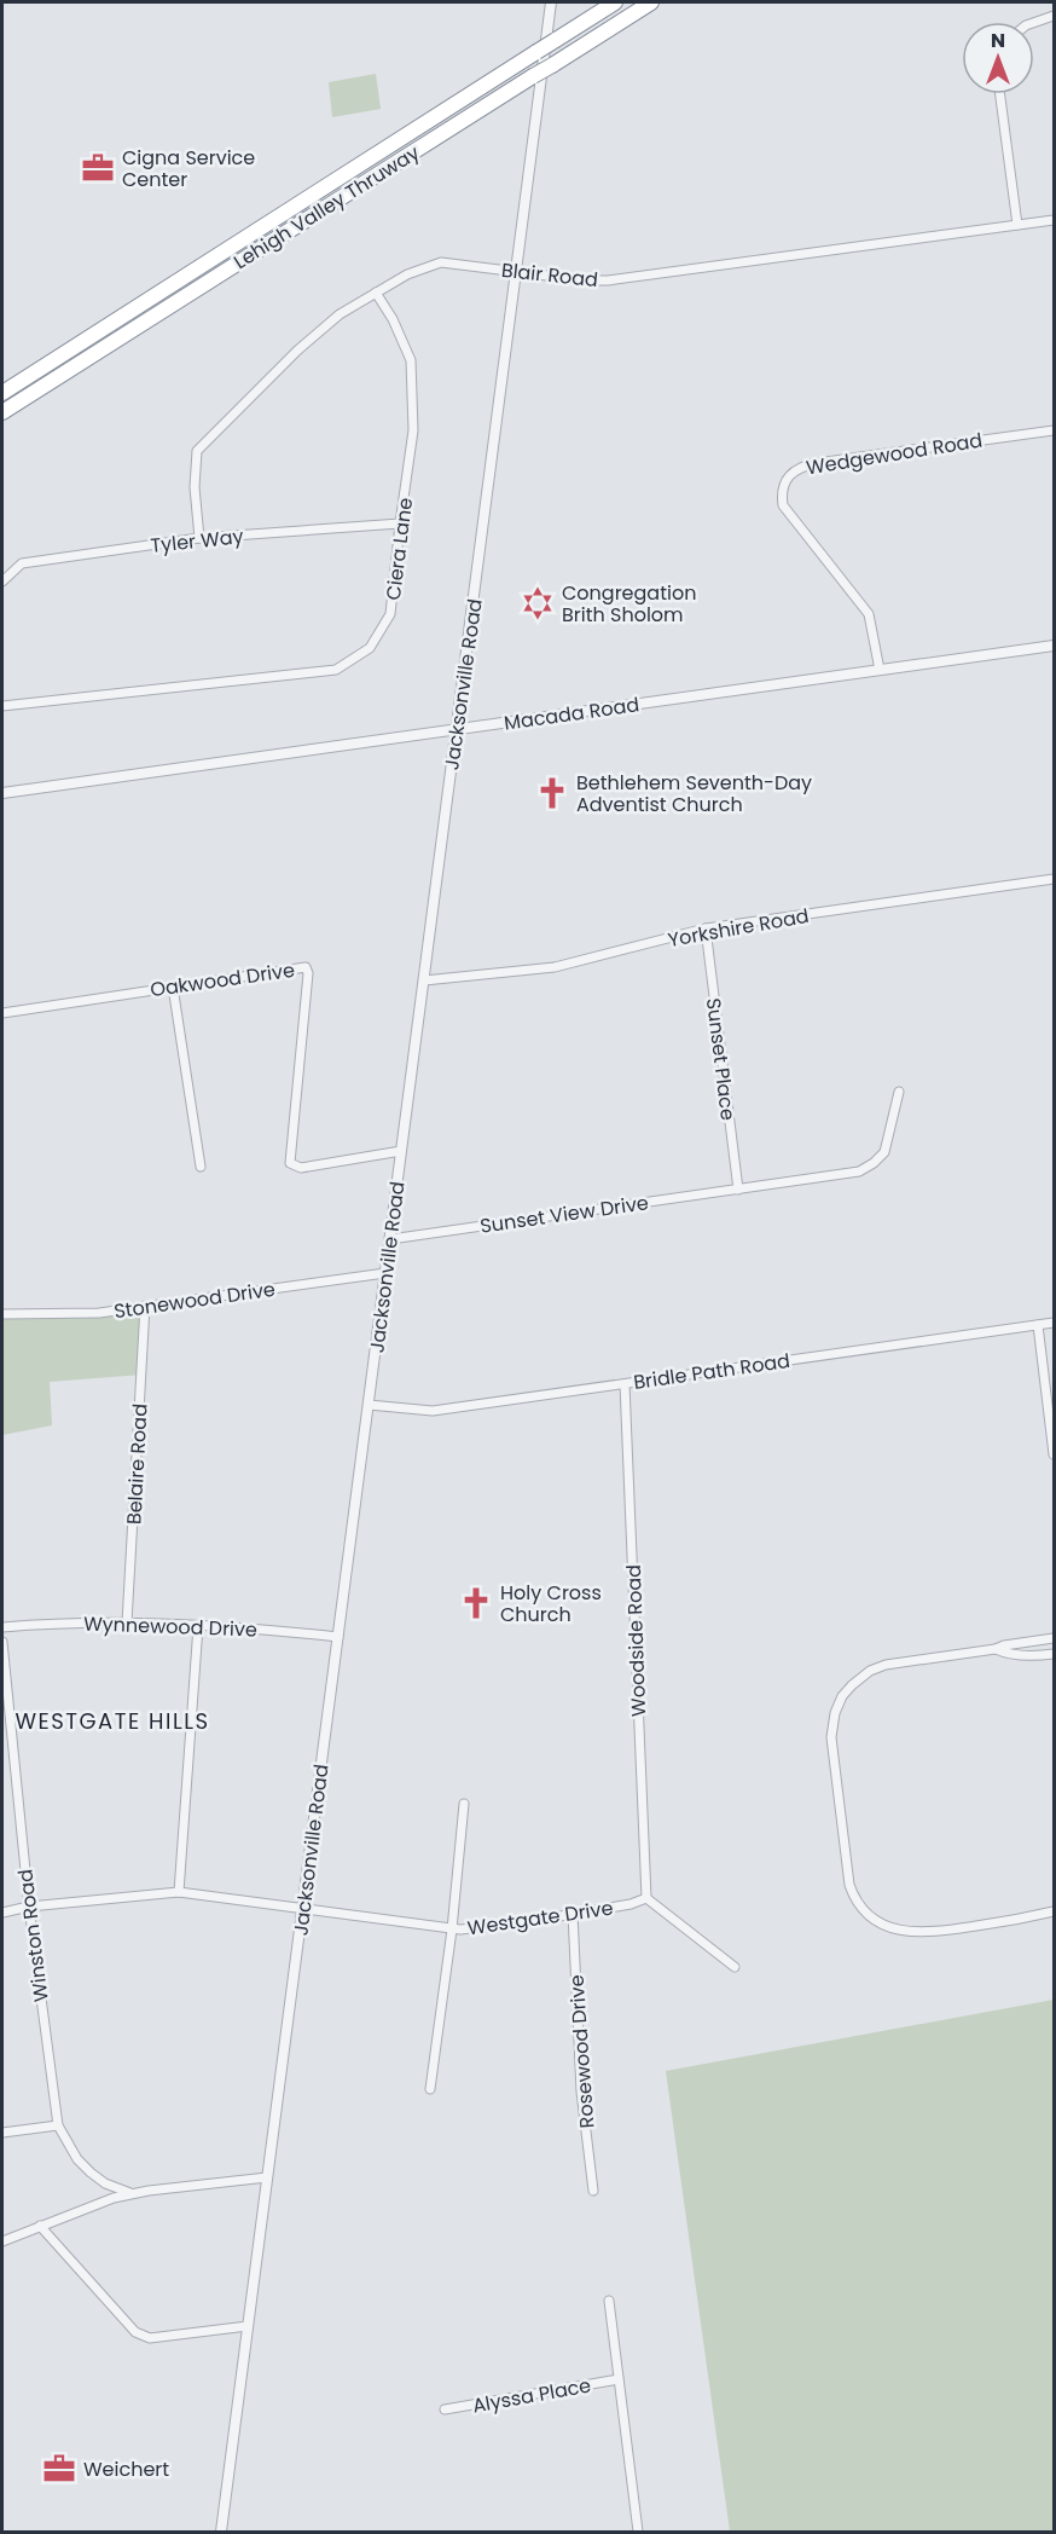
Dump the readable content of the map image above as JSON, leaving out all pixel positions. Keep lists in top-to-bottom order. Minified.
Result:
{"streets":{"highway":["Lehigh Valley Thruway"],"street":["Blair Road","Wedgewood Road","Tyler Way","Ciera Lane","Jacksonville Road","Macada Road","Yorkshire Road","Oakwood Drive","Sunset Place","Sunset View Drive","Stonewood Drive","Bridle Path Road","Belaire Road","Wynnewood Drive","Woodside Road","Westgate Drive","Winston Road","Rosewood Drive","Alyssa Place"]},"crossings":[["Blair Road","Tyler Way"],["Blair Road","Ciera Lane"],["Blair Road","Jacksonville Road"],["Wedgewood Road","Macada Road"],["Tyler Way","Ciera Lane"],["Jacksonville Road","Macada Road"],["Jacksonville Road","Yorkshire Road"],["Jacksonville Road","Oakwood Drive"],["Jacksonville Road","Sunset View Drive"],["Jacksonville Road","Stonewood Drive"],["Jacksonville Road","Bridle Path Road"],["Jacksonville Road","Wynnewood Drive"],["Jacksonville Road","Westgate Drive"],["Yorkshire Road","Sunset Place"],["Sunset Place","Sunset View Drive"],["Stonewood Drive","Belaire Road"],["Bridle Path Road","Woodside Road"],["Belaire Road","Wynnewood Drive"],["Woodside Road","Westgate Drive"],["Westgate Drive","Winston Road"],["Westgate Drive","Rosewood Drive"]],"districts":["WESTGATE HILLS"],"places":{"office":["Cigna Service Center","Weichert"],"synagogue":["Congregation Brith Sholom"],"church":["Bethlehem Seventh-Day Adventist Church","Holy Cross Church"]},"north":"top"}
